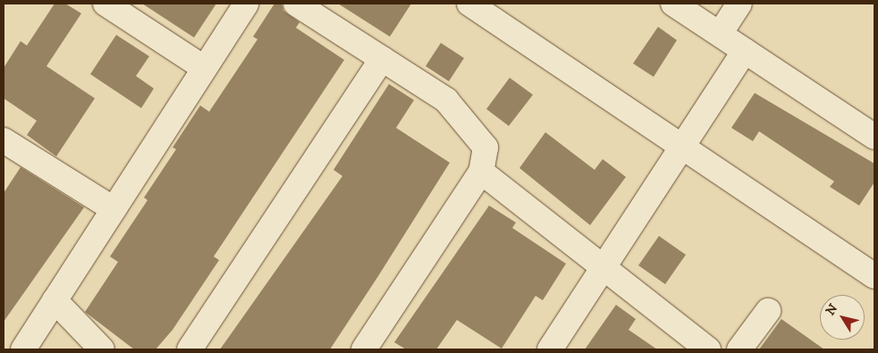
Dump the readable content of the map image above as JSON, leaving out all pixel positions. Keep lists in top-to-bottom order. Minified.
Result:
{"north":"top left"}
